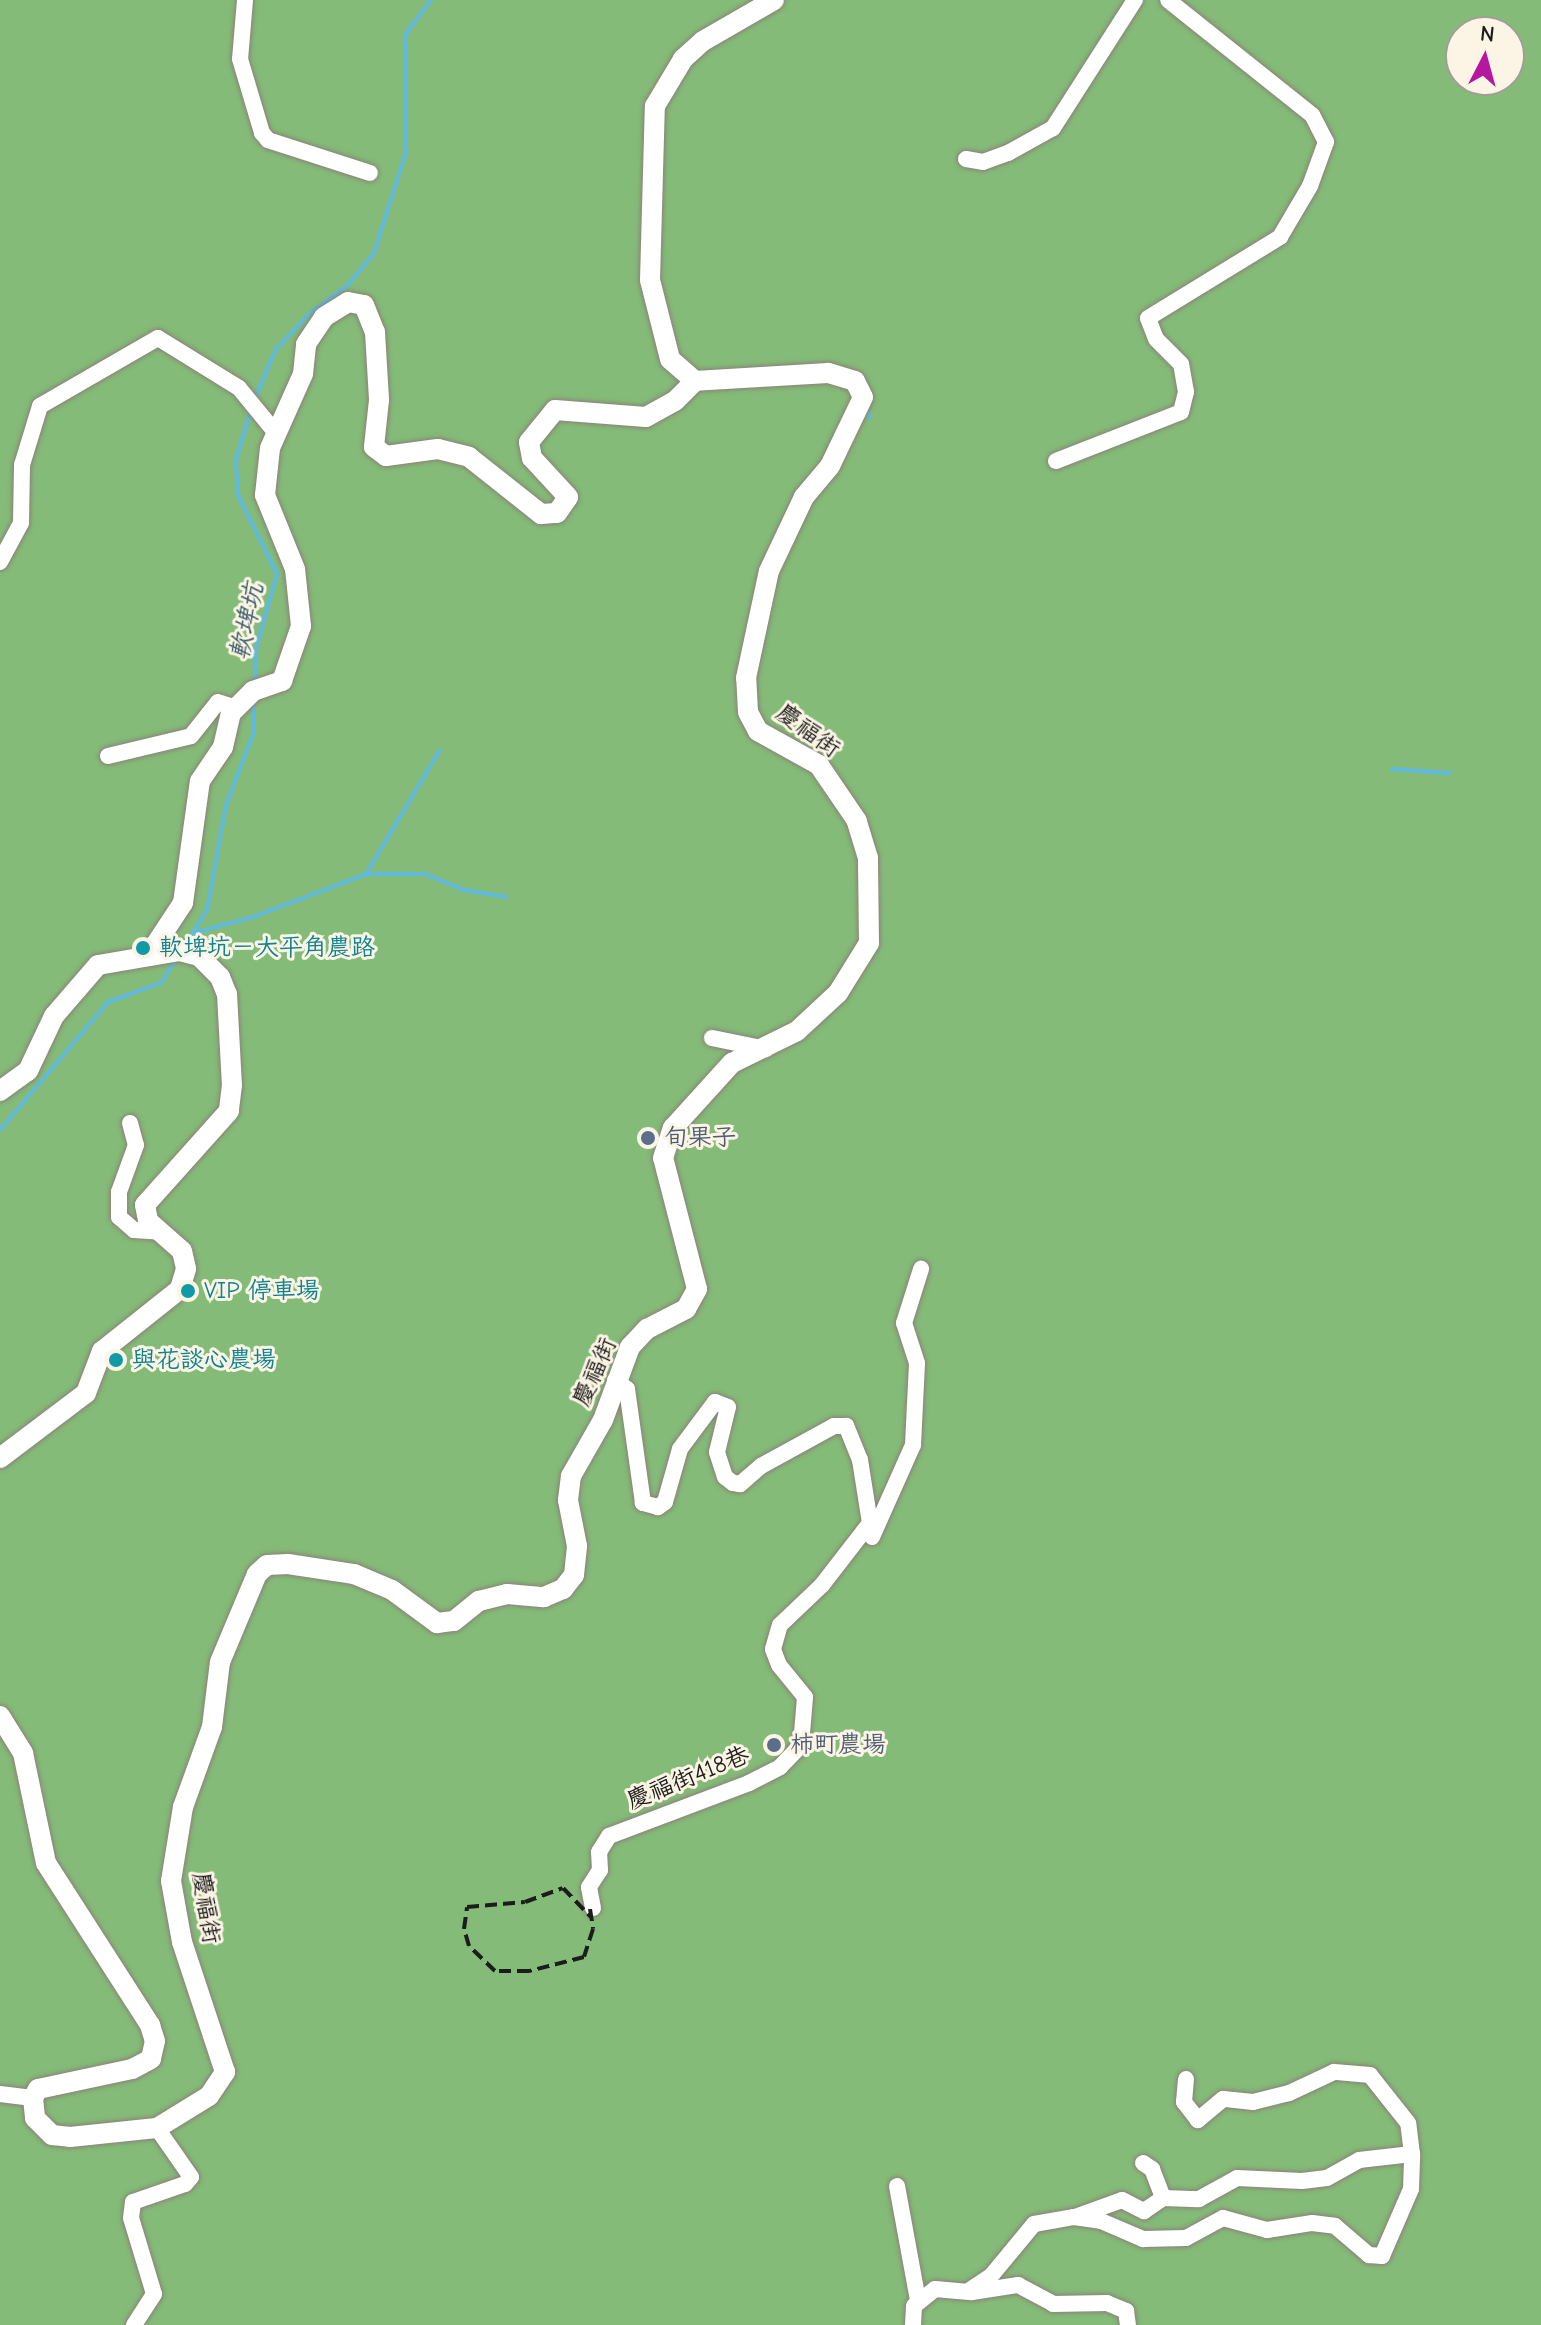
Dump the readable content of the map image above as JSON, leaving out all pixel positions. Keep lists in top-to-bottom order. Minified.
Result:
{"streets":{"street":["慶福街","慶福街418巷"]},"crossings":[["慶福街","慶福街418巷"]],"water":["軟埤坑"],"places":["軟埤坑－大平角農路","旬果子","VIP 停車場","與花談心農場","柿町農場"],"north":"top"}
